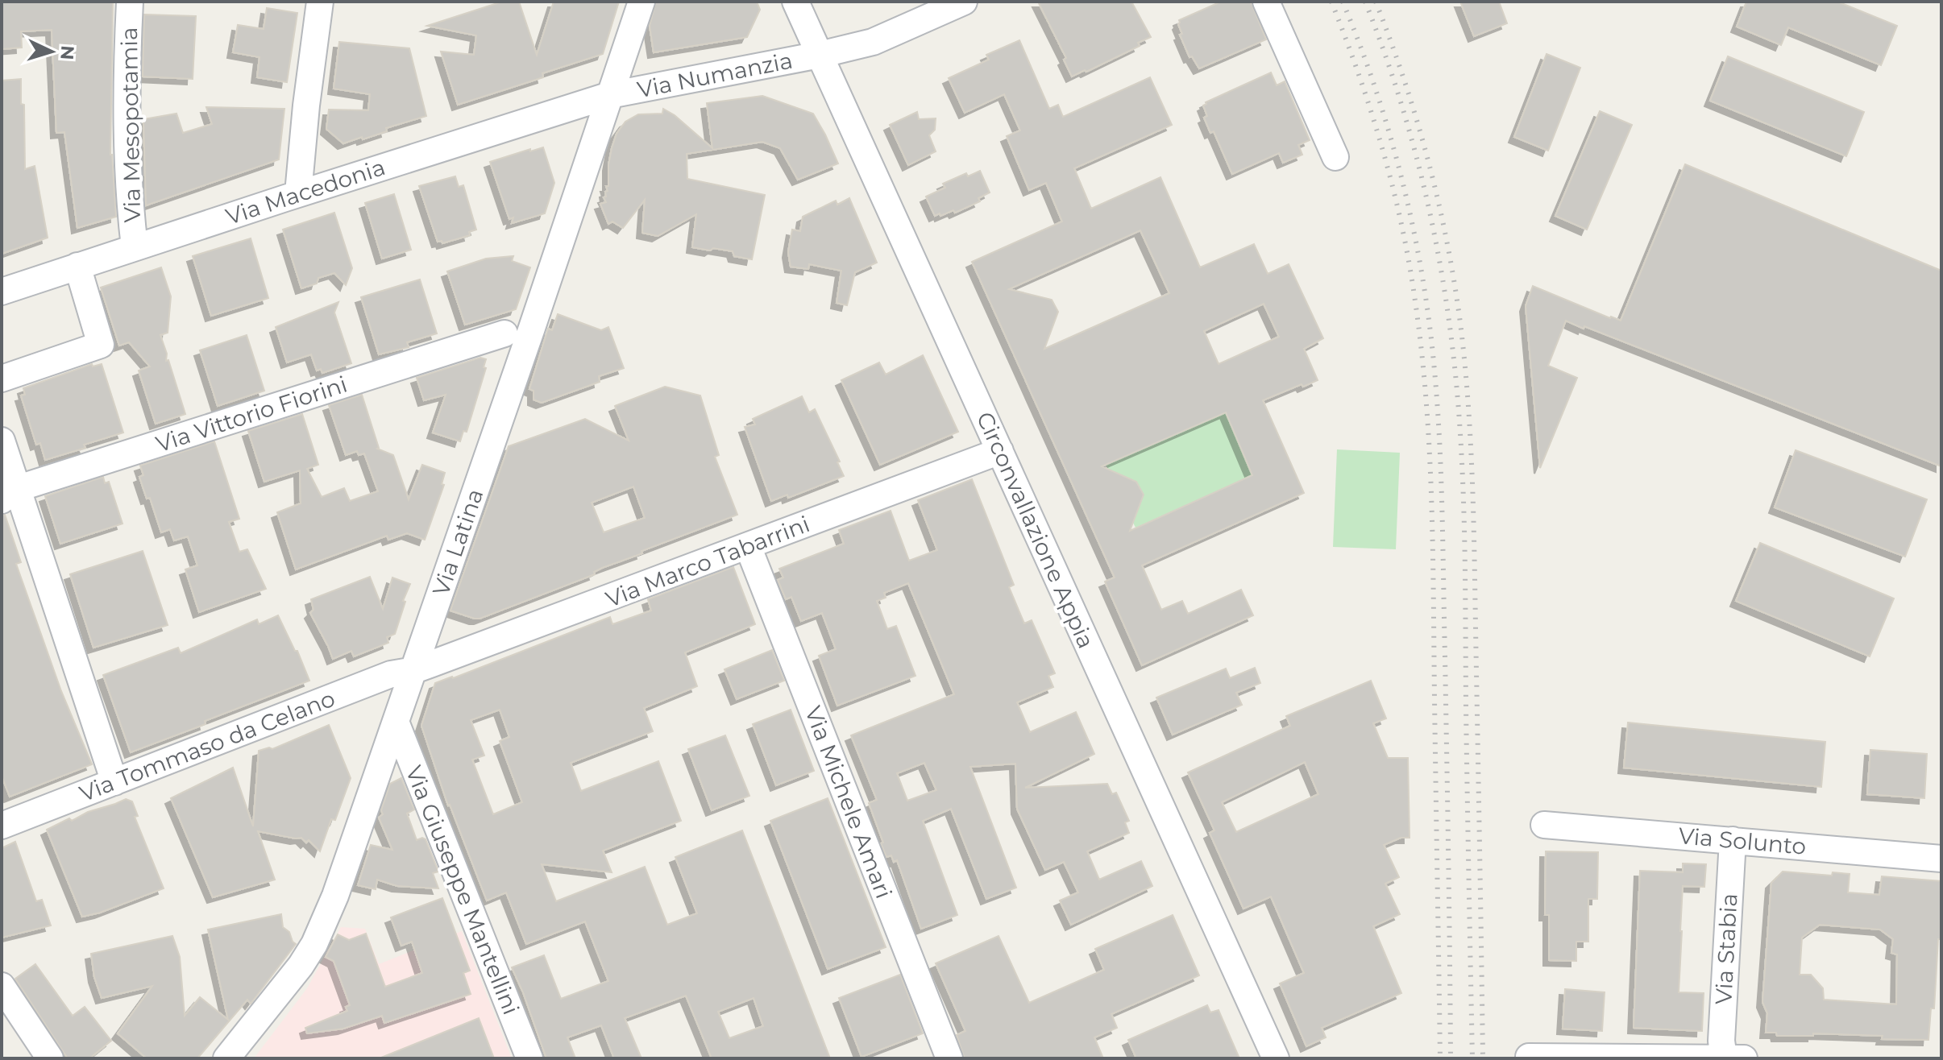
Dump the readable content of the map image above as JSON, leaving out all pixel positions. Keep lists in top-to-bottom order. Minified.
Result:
{"streets":{"street":["Via Numanzia","Via Mesopotamia","Via Macedonia","Via Vittorio Fiorini","Circonvallazione Appia","Via Latina","Via Marco Tabarrini","Via Tommaso da Celano","Via Michele Amari","Via Solunto","Via Giuseppe Mantellini","Via Stabia"]},"crossings":[["Via Numanzia","Via Macedonia"],["Via Numanzia","Circonvallazione Appia"],["Via Numanzia","Via Latina"],["Via Mesopotamia","Via Macedonia"],["Via Macedonia","Via Latina"],["Circonvallazione Appia","Via Marco Tabarrini"],["Via Latina","Via Marco Tabarrini"],["Via Latina","Via Tommaso da Celano"],["Via Latina","Via Giuseppe Mantellini"],["Via Marco Tabarrini","Via Tommaso da Celano"],["Via Marco Tabarrini","Via Michele Amari"],["Via Solunto","Via Stabia"]],"north":"right"}
